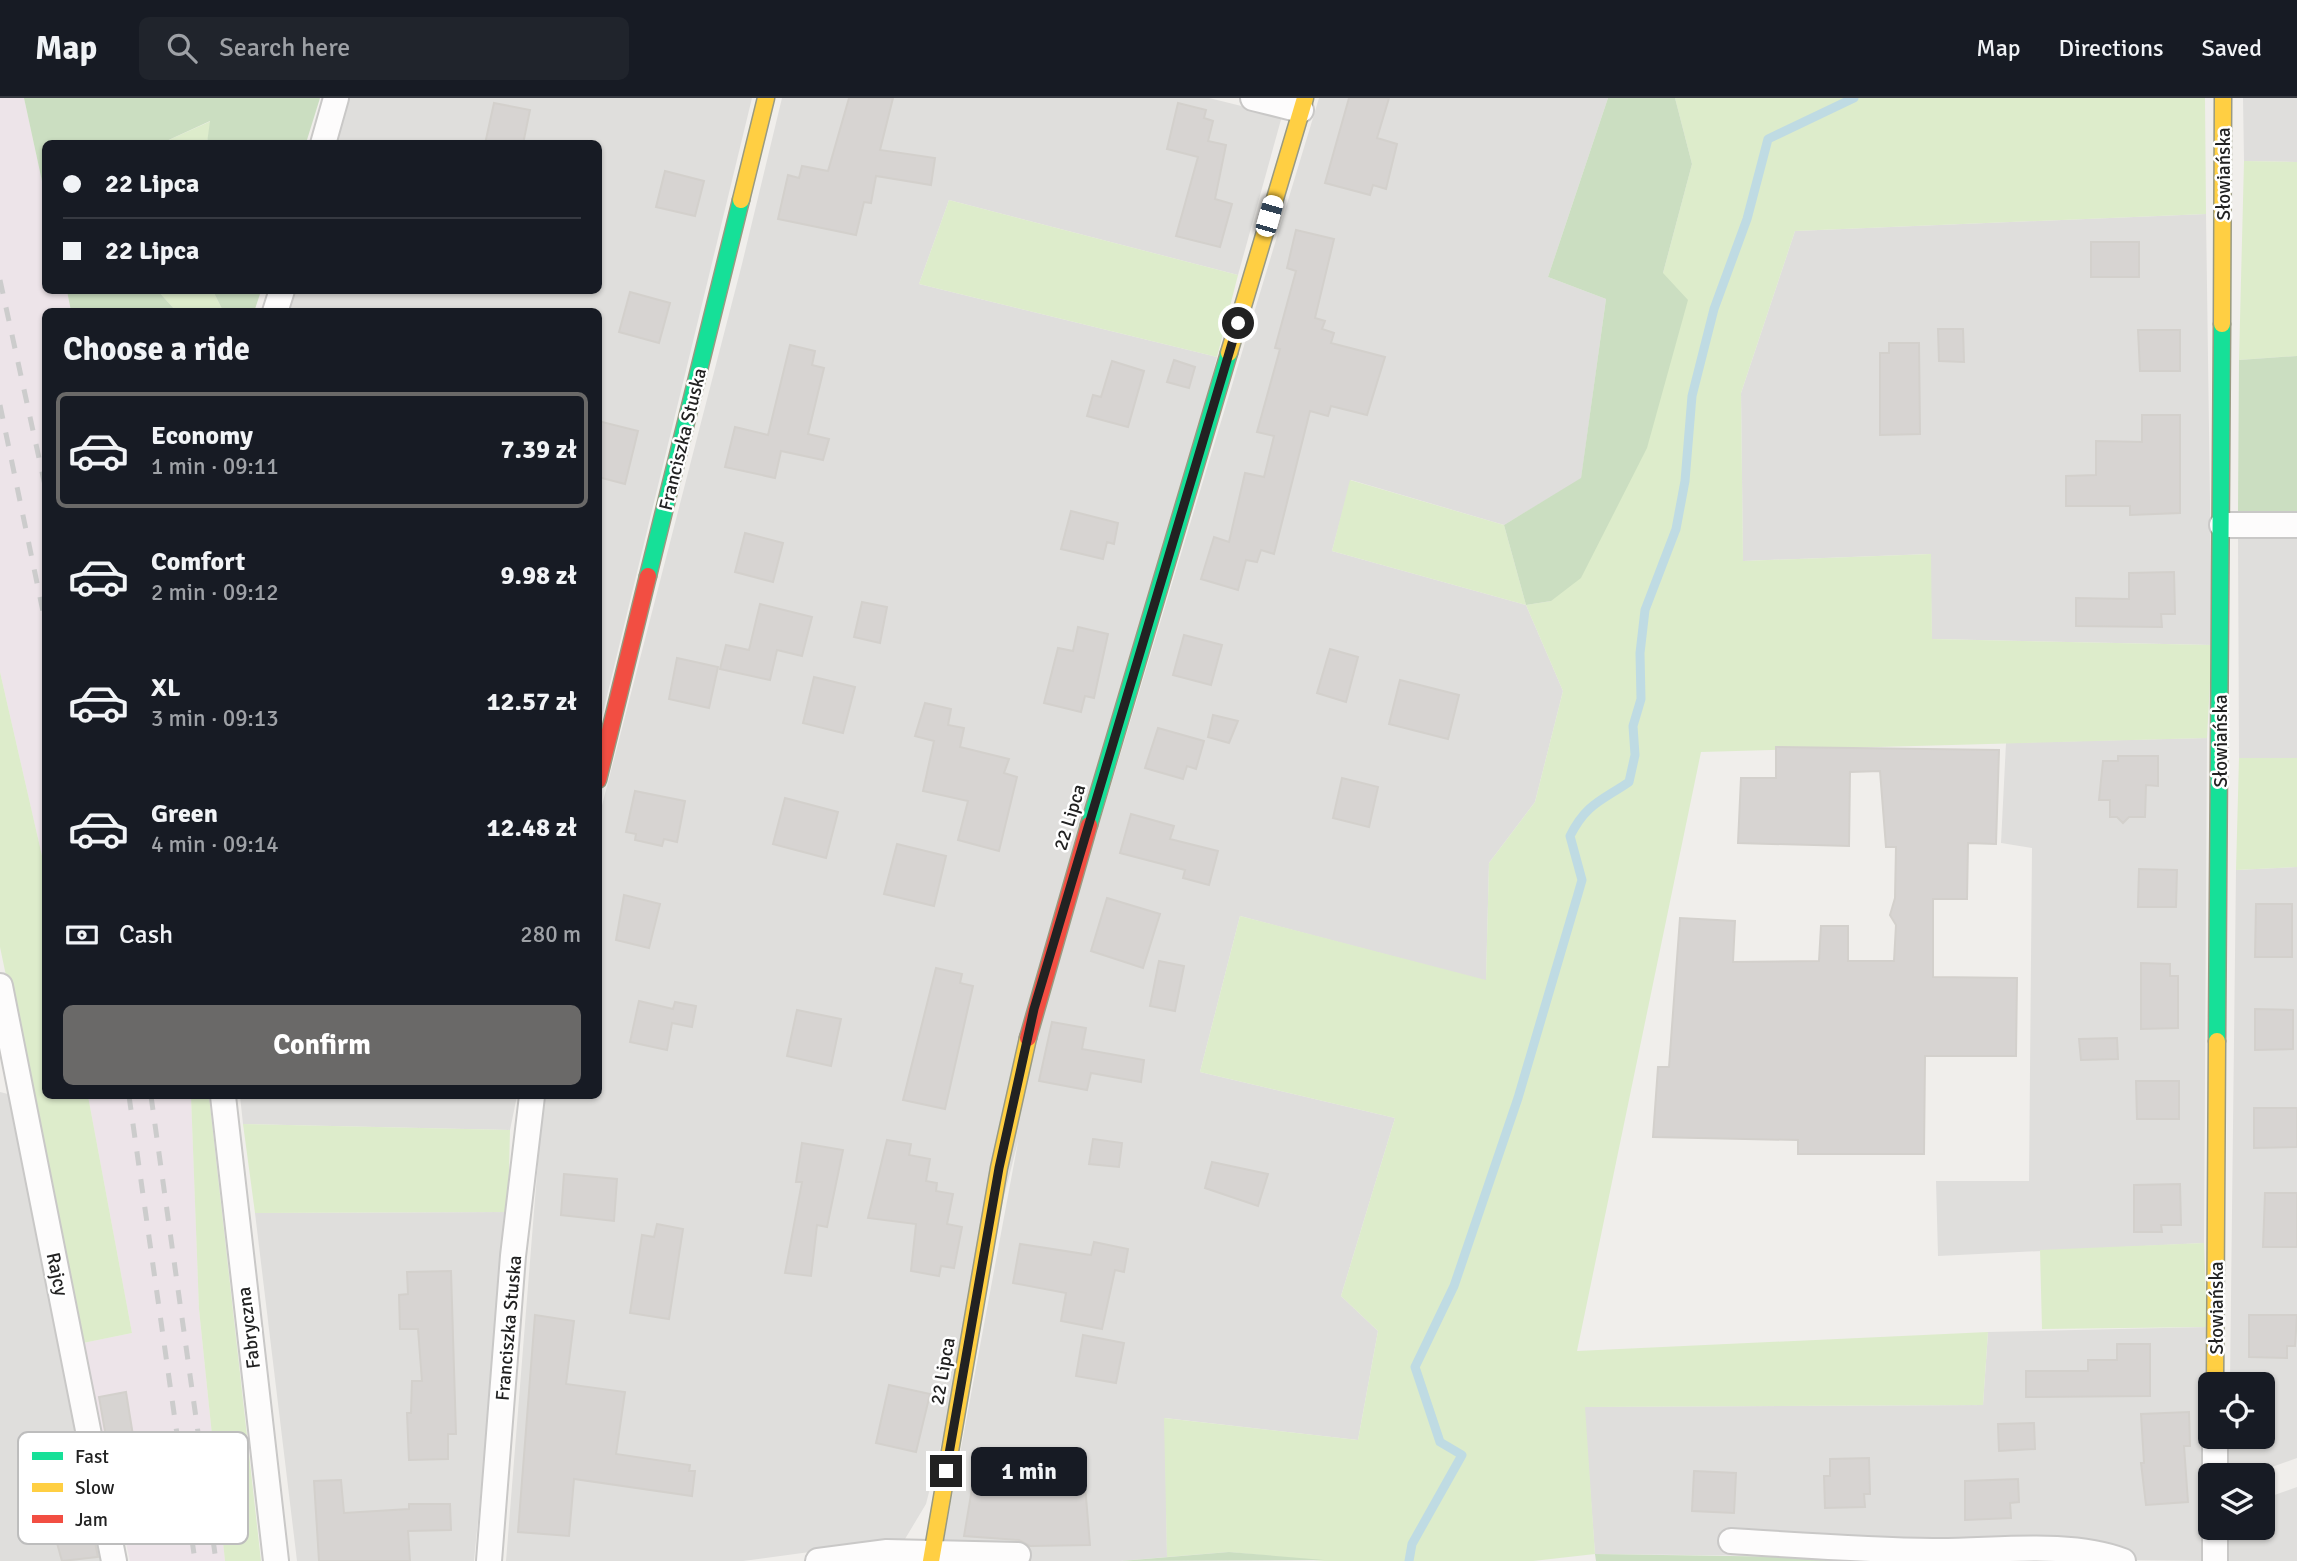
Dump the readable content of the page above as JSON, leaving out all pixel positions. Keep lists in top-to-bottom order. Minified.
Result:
{"streets":{"street":["Słowiańska","Franciszka Stuska","22 Lipca","Rajcy","Fabryczna"]},"legend":["Fast","Slow","Jam"],"page":{"header":"Map","search":"Search here","nav":["Map","Directions","Saved"],"banner":["22 Lipca","22 Lipca"],"heading":"Choose a ride","list":[{"name":"Economy","note":"1 min · 09:11","value":"7.39 zł"},{"name":"Comfort","note":"2 min · 09:12","value":"9.98 zł"},{"name":"XL","note":"3 min · 09:13","value":"12.57 zł"},{"name":"Green","note":"4 min · 09:14","value":"12.48 zł"}],"pay":["Cash","280 m"],"buttons":"Confirm","bubble":"1 min"}}
